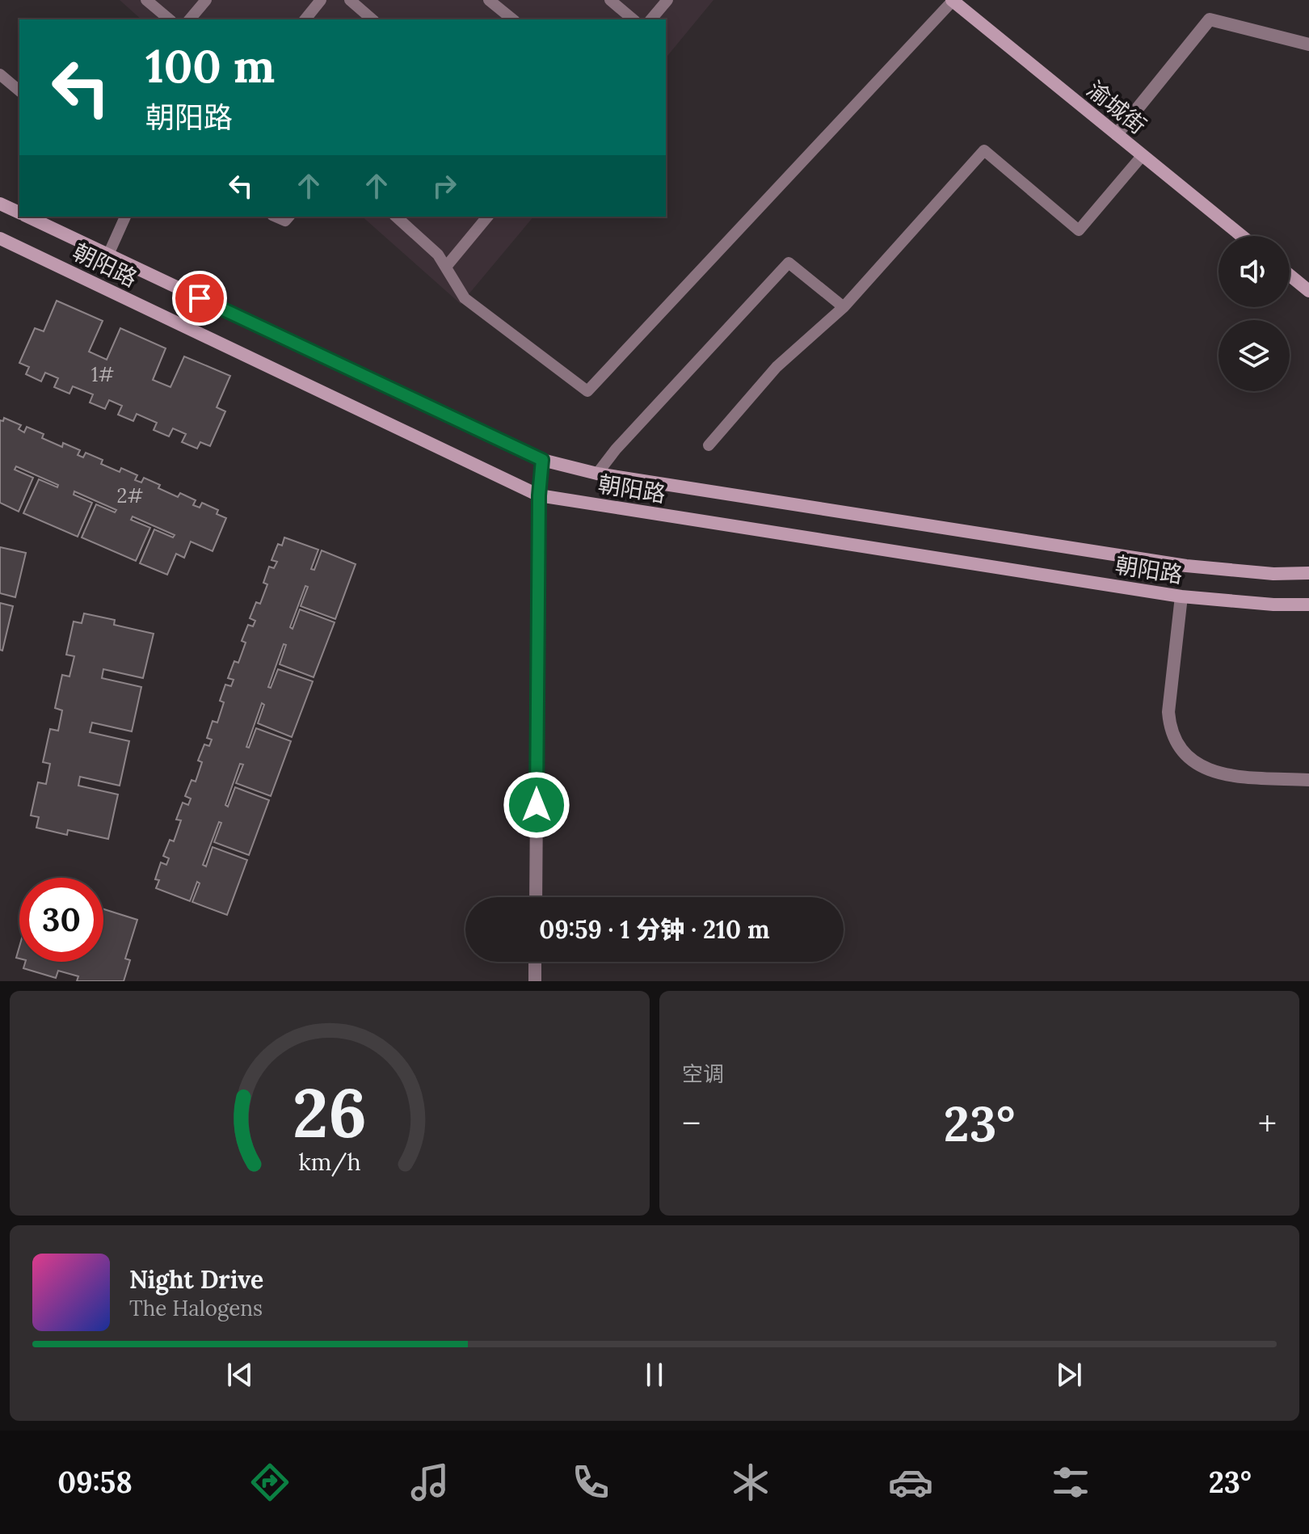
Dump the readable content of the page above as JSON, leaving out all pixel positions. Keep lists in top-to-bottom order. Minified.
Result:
{"streets":{"main road":["渝城街","朝阳路"]},"house_numbers":["1#","2#"],"page":{"turn":["100 m","朝阳路"],"limit":"30","trip":"09:59 · 1 分钟 · 210 m","tile":"空调","heat":["−","23°","+"],"song":["Night Drive","The Halogens"],"tabs":["09:58","23°"],"gauge":["26","km/h"]}}
